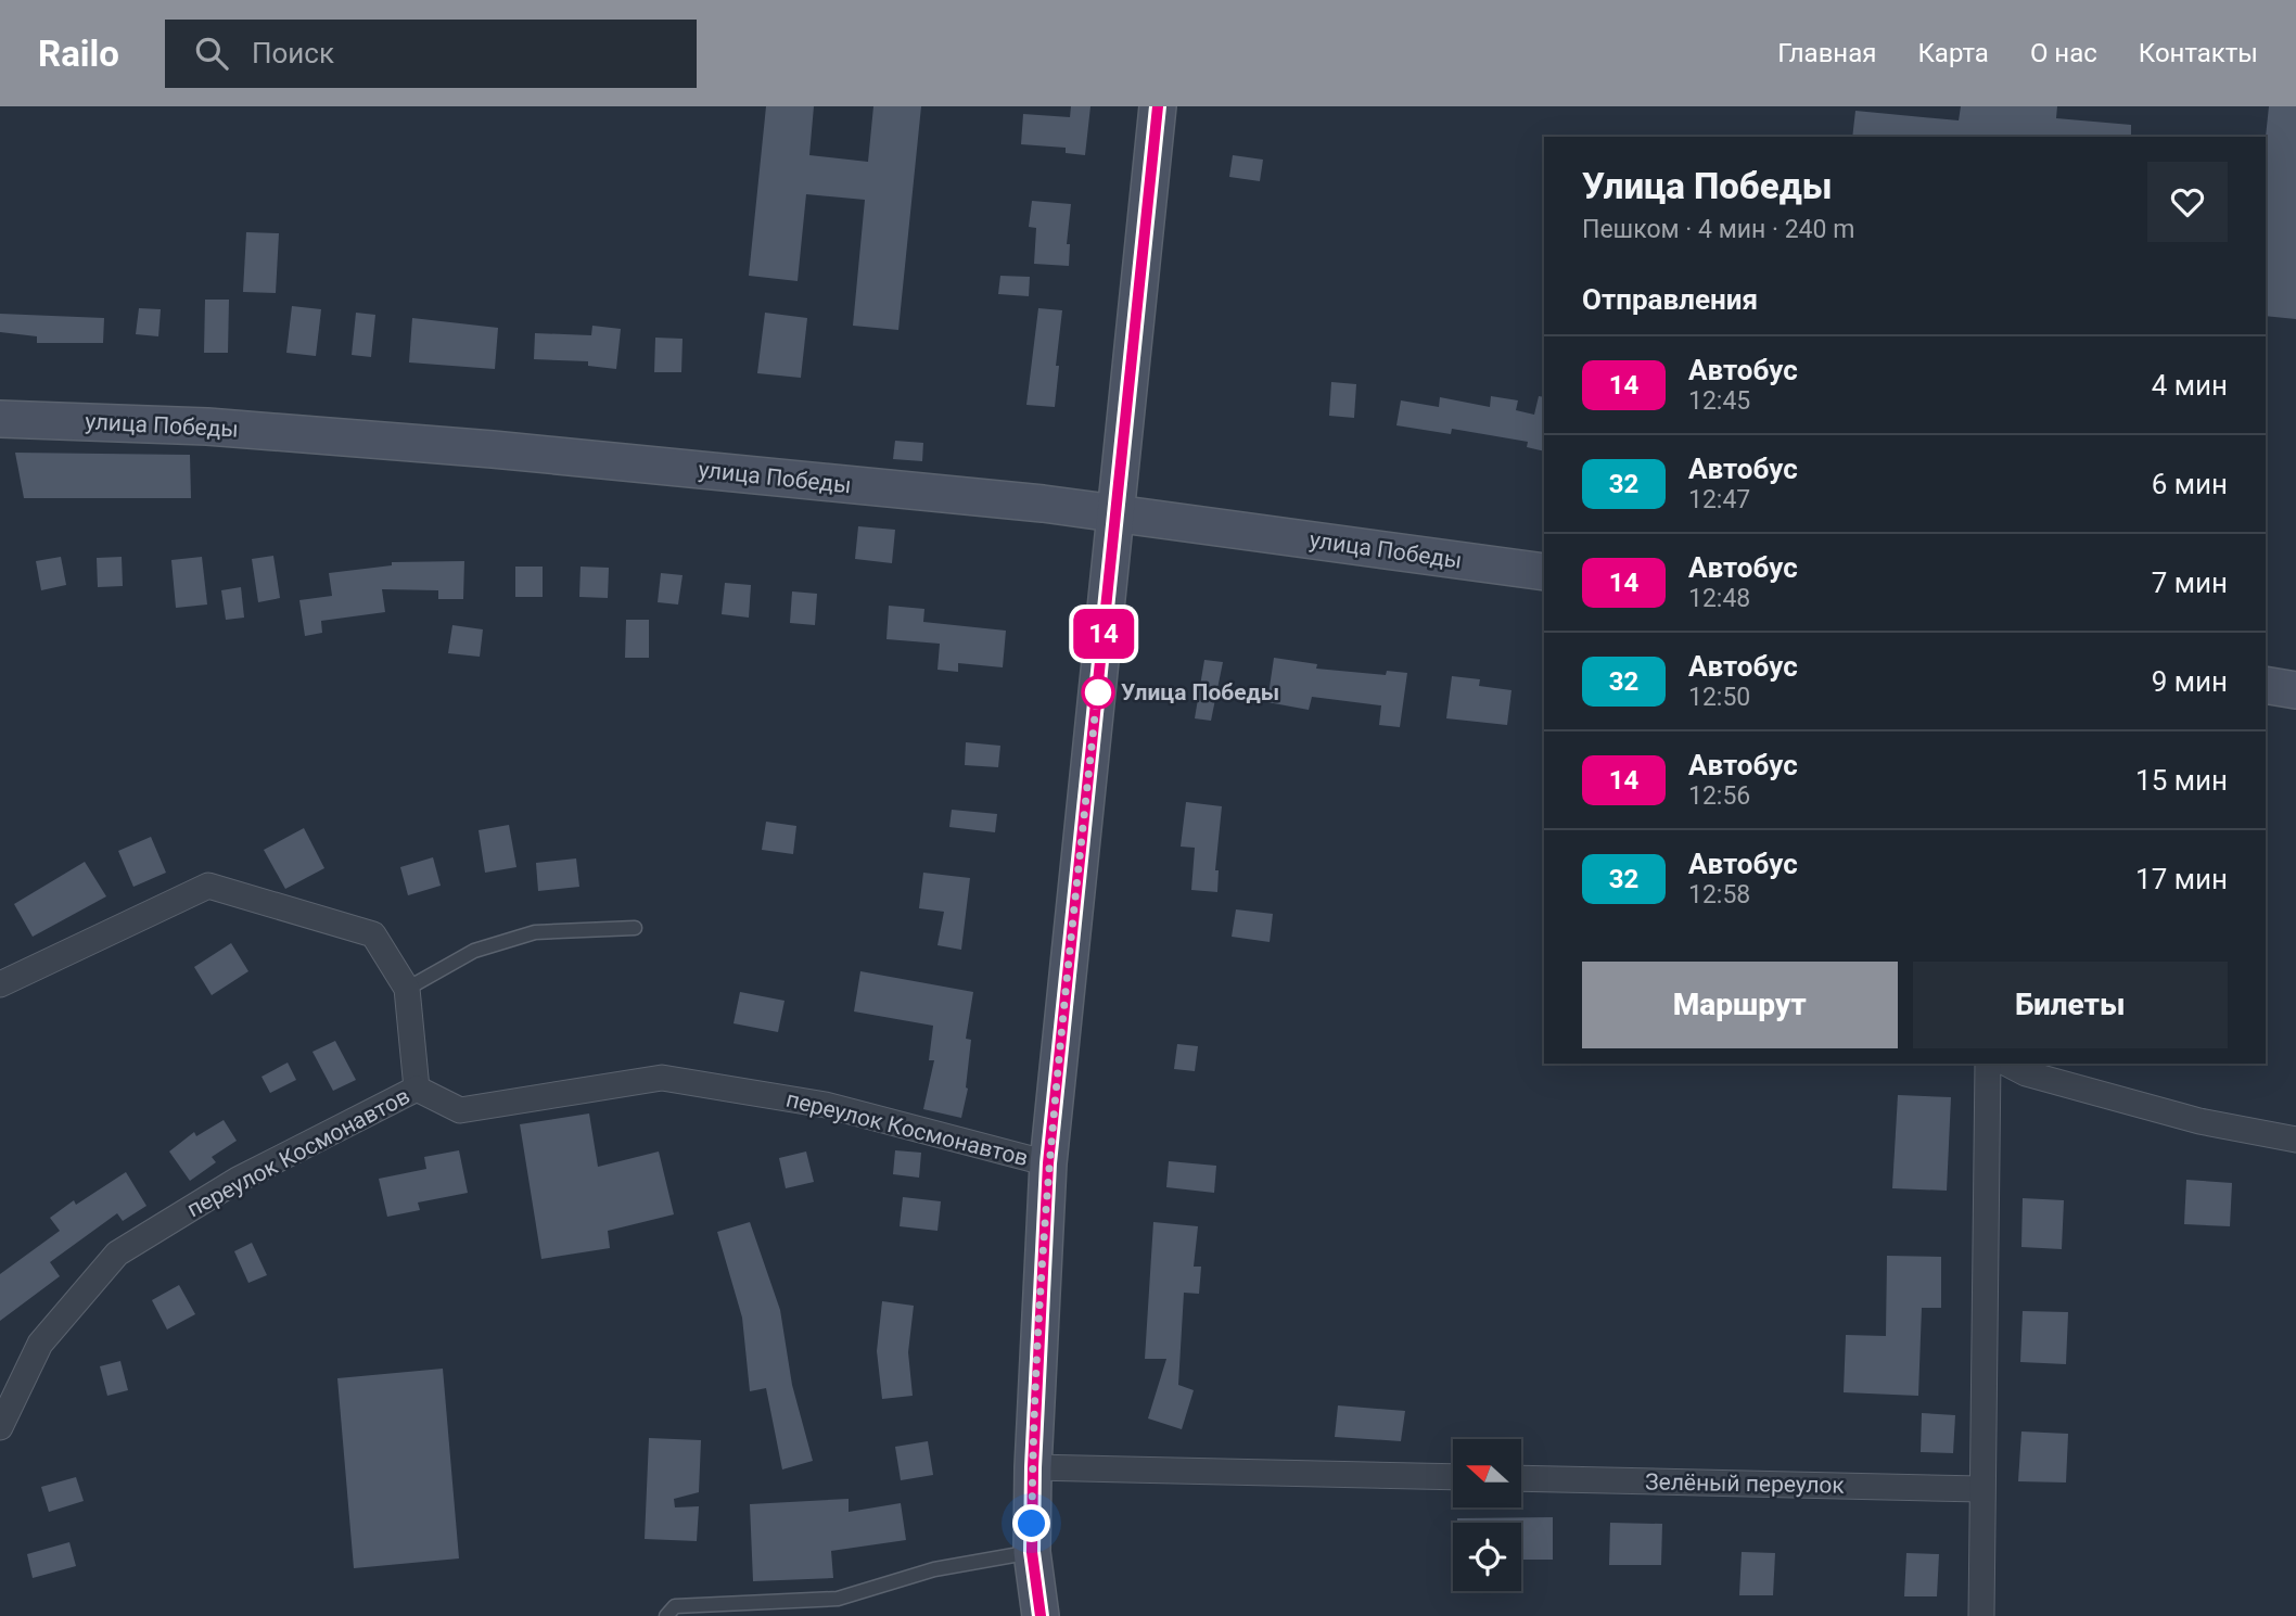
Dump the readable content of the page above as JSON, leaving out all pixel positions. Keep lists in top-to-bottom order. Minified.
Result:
{"streets":{"street":["улица Победы","переулок Космонавтов","Зелёный переулок"]},"places":["Улица Победы"],"lines":["bus line 14"],"north":"left","page":{"header":"Railo","search":"Поиск","nav":["Главная","Карта","О нас","Контакты"],"on_map":"14","heading":[["Улица Победы","Пешком · 4 мин · 240 m"],"Отправления"],"list":[{"mark":"14","name":"Автобус","note":"12:45","value":"4 мин"},{"mark":"32","name":"Автобус","note":"12:47","value":"6 мин"},{"mark":"14","name":"Автобус","note":"12:48","value":"7 мин"},{"mark":"32","name":"Автобус","note":"12:50","value":"9 мин"},{"mark":"14","name":"Автобус","note":"12:56","value":"15 мин"},{"mark":"32","name":"Автобус","note":"12:58","value":"17 мин"}],"buttons":["Маршрут","Билеты"]}}
